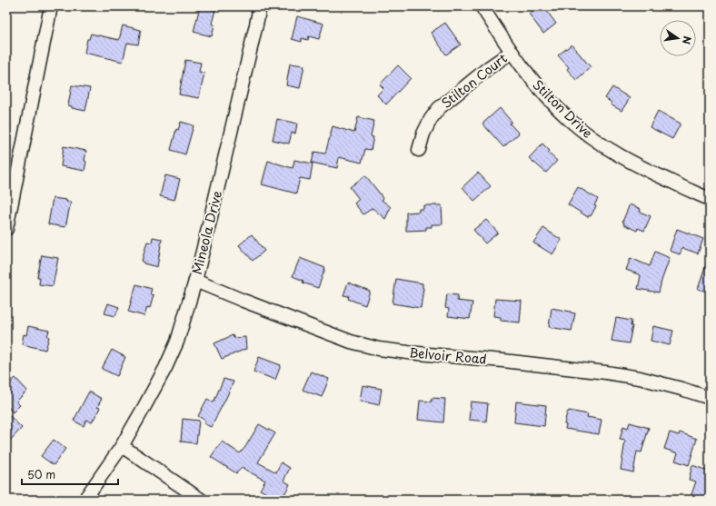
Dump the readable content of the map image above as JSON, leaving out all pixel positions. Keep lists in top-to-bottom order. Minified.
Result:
{"streets":{"street":["Stilton Court","Stilton Drive","Mineola Drive","Belvoir Road"]},"crossings":[["Stilton Court","Stilton Drive"],["Mineola Drive","Belvoir Road"]],"scale_bar":"50 m","north":"right"}
